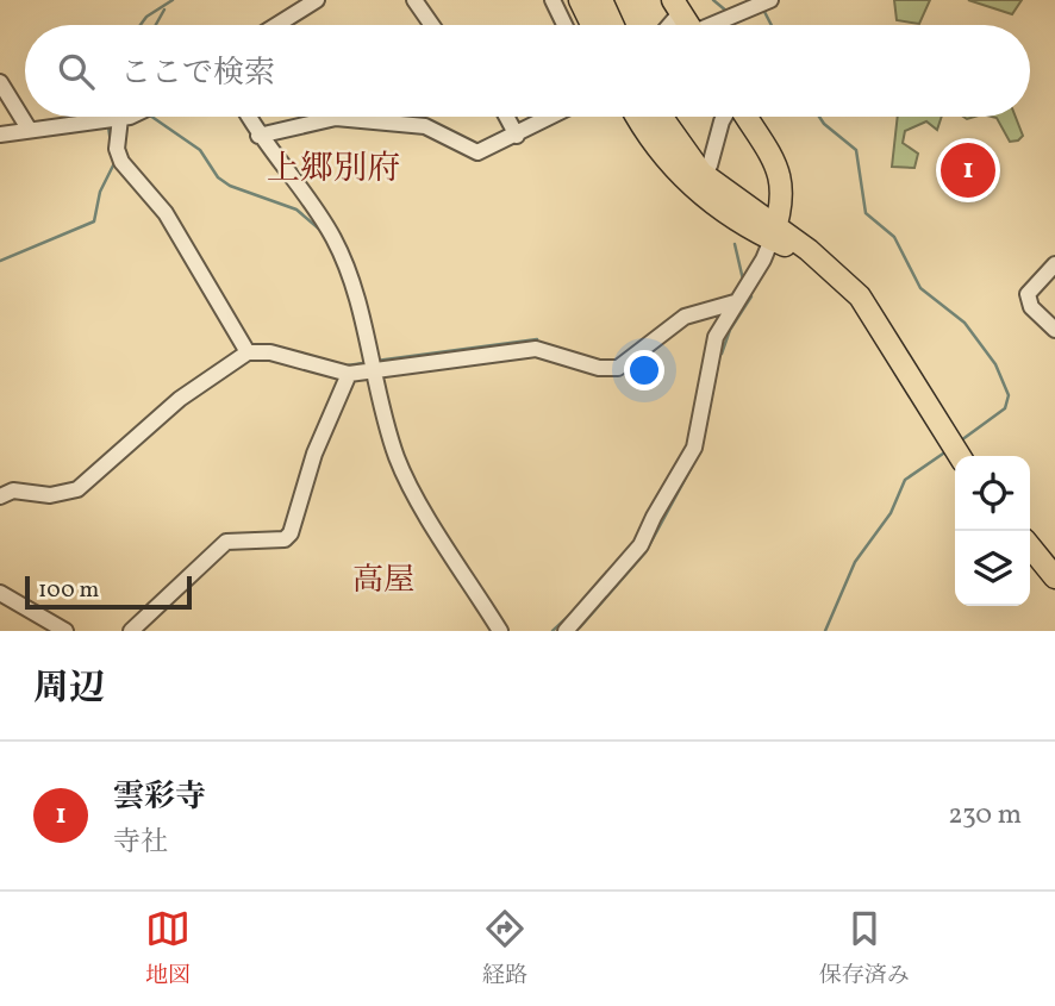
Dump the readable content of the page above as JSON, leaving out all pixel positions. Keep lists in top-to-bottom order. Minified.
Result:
{"districts":["上郷別府","高屋"],"scale_bar":"100 m","page":{"search":"ここで検索","pins":"1","scale":"100 m","heading":"周辺","list":[{"mark":"1","name":"雲彩寺","note":"寺社","value":"230 m"}],"nav":["地図","経路","保存済み"]}}
